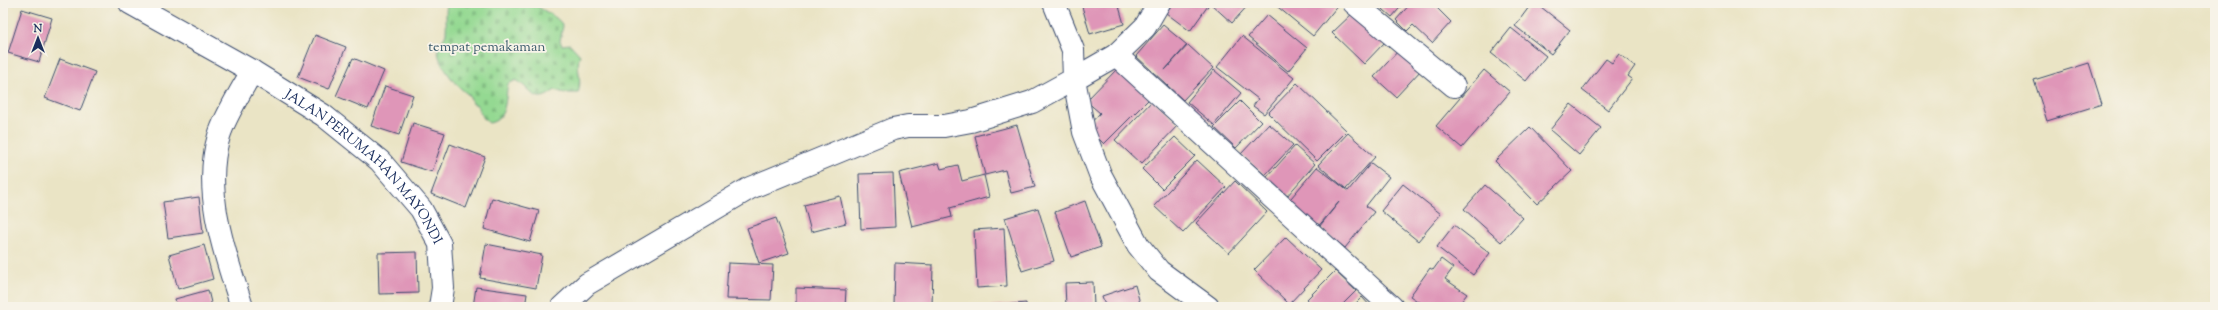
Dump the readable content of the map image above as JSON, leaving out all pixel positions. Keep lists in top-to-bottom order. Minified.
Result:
{"streets":{"street":["JALAN PERUMAHAN MAYONDI"]},"parks":["tempat pemakaman"],"north":"top"}
